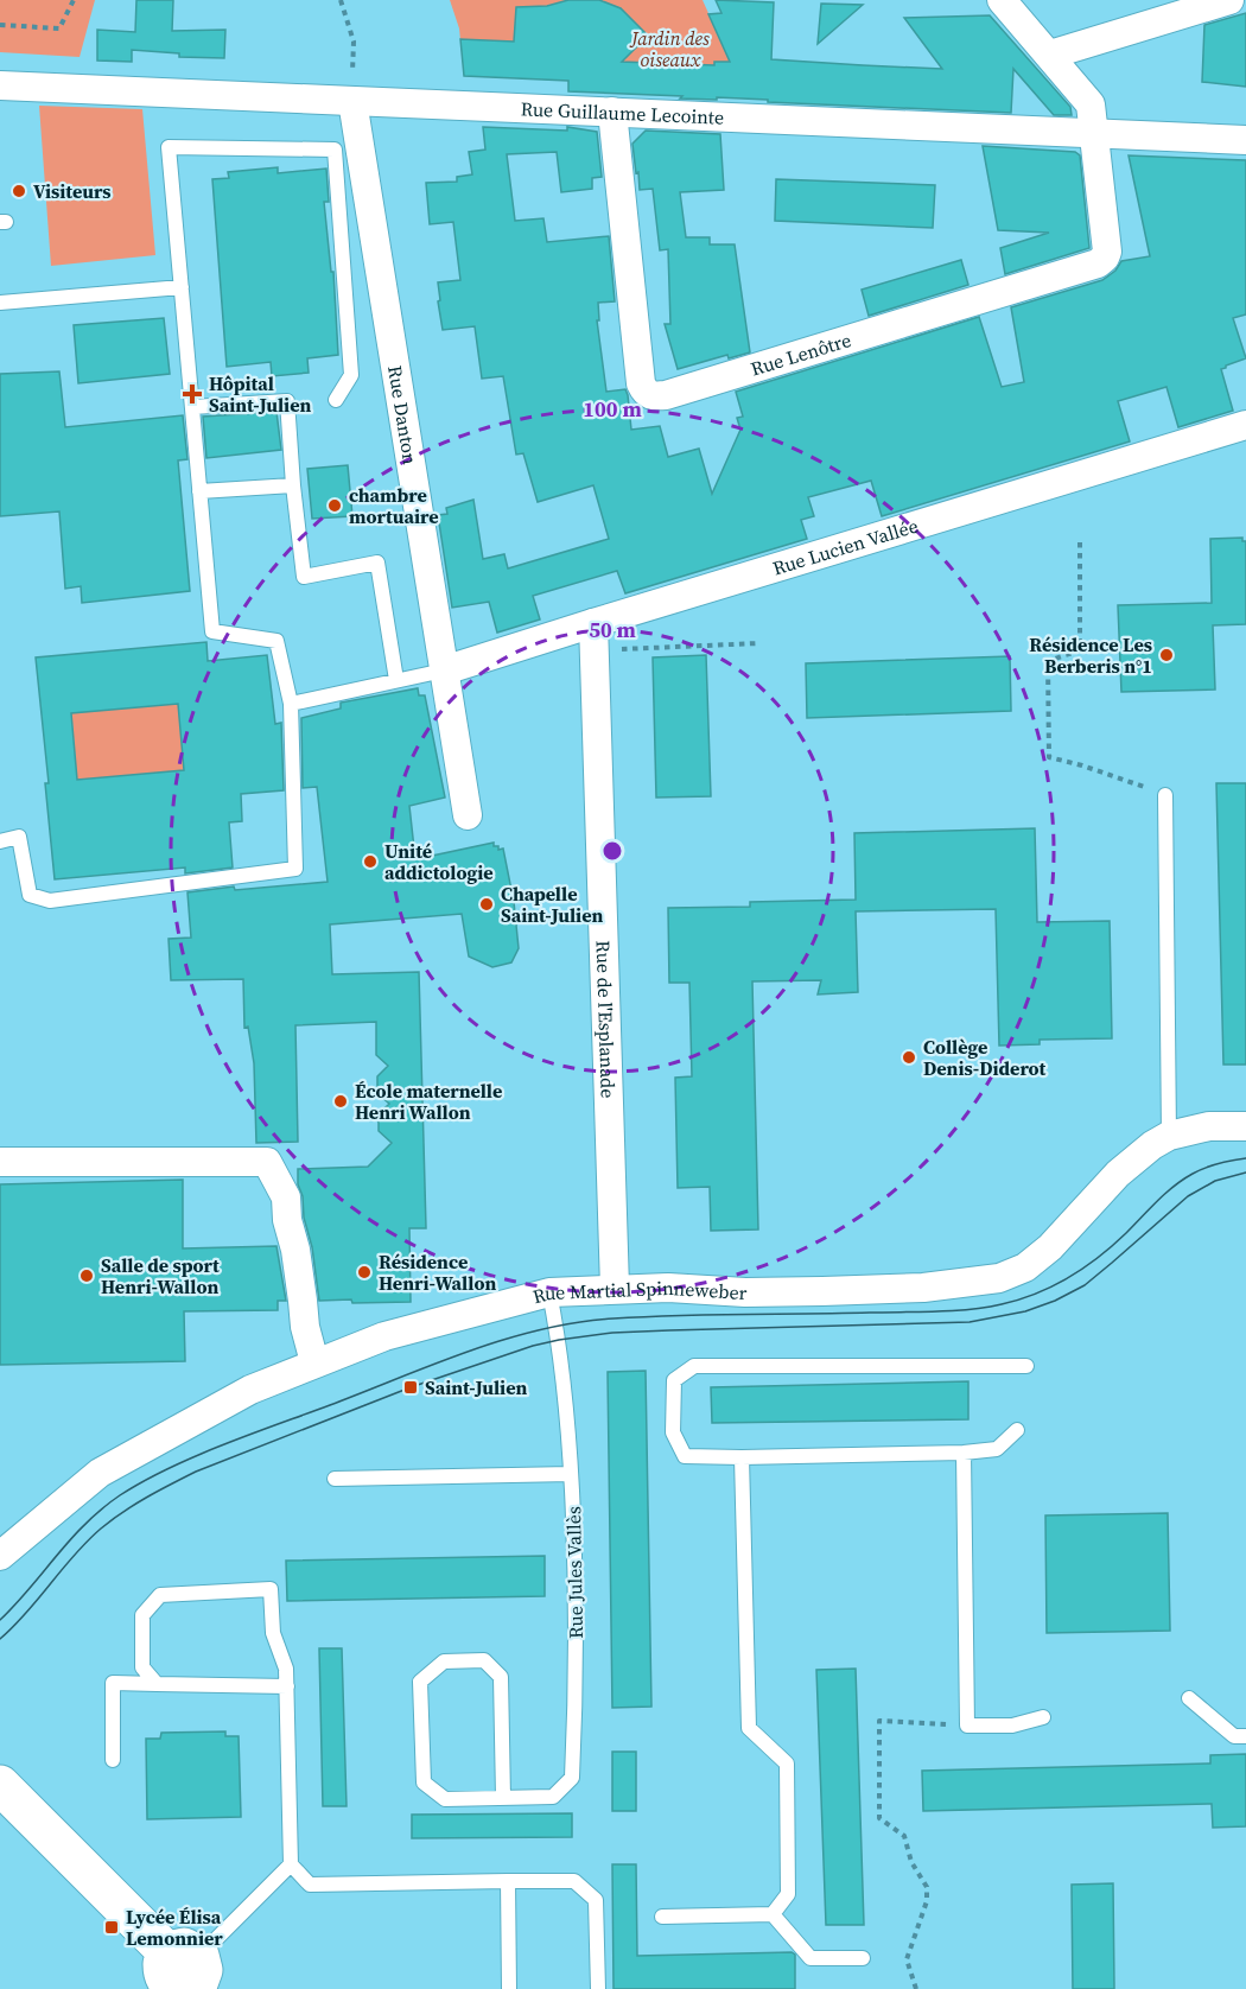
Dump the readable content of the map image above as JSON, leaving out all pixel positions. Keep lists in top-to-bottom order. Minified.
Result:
{"streets":{"street":["Rue Guillaume Lecointe","Rue Lenôtre","Rue Danton","Rue Lucien Vallée","Rue de l'Esplanade","Rue Martial Spinneweber"],"lane":["Rue Jules Vallès"]},"crossings":[["Rue Guillaume Lecointe","Rue Lenôtre"],["Rue Guillaume Lecointe","Rue Danton"],["Rue Danton","Rue Lucien Vallée"],["Rue Lucien Vallée","Rue de l'Esplanade"],["Rue de l'Esplanade","Rue Martial Spinneweber"],["Rue Martial Spinneweber","Rue Jules Vallès"]],"parks":["Jardin des oiseaux"],"places":{"other":["Visiteurs","chambre mortuaire","Résidence Les Berberis n°1","Unité addictologie","Chapelle Saint-Julien","Collège Denis-Diderot","École maternelle Henri Wallon","Résidence Henri-Wallon","Salle de sport Henri-Wallon"],"health":["Hôpital Saint-Julien"],"transit":["Saint-Julien","Lycée Élisa Lemonnier"]},"rings":["100 m","50 m"]}
